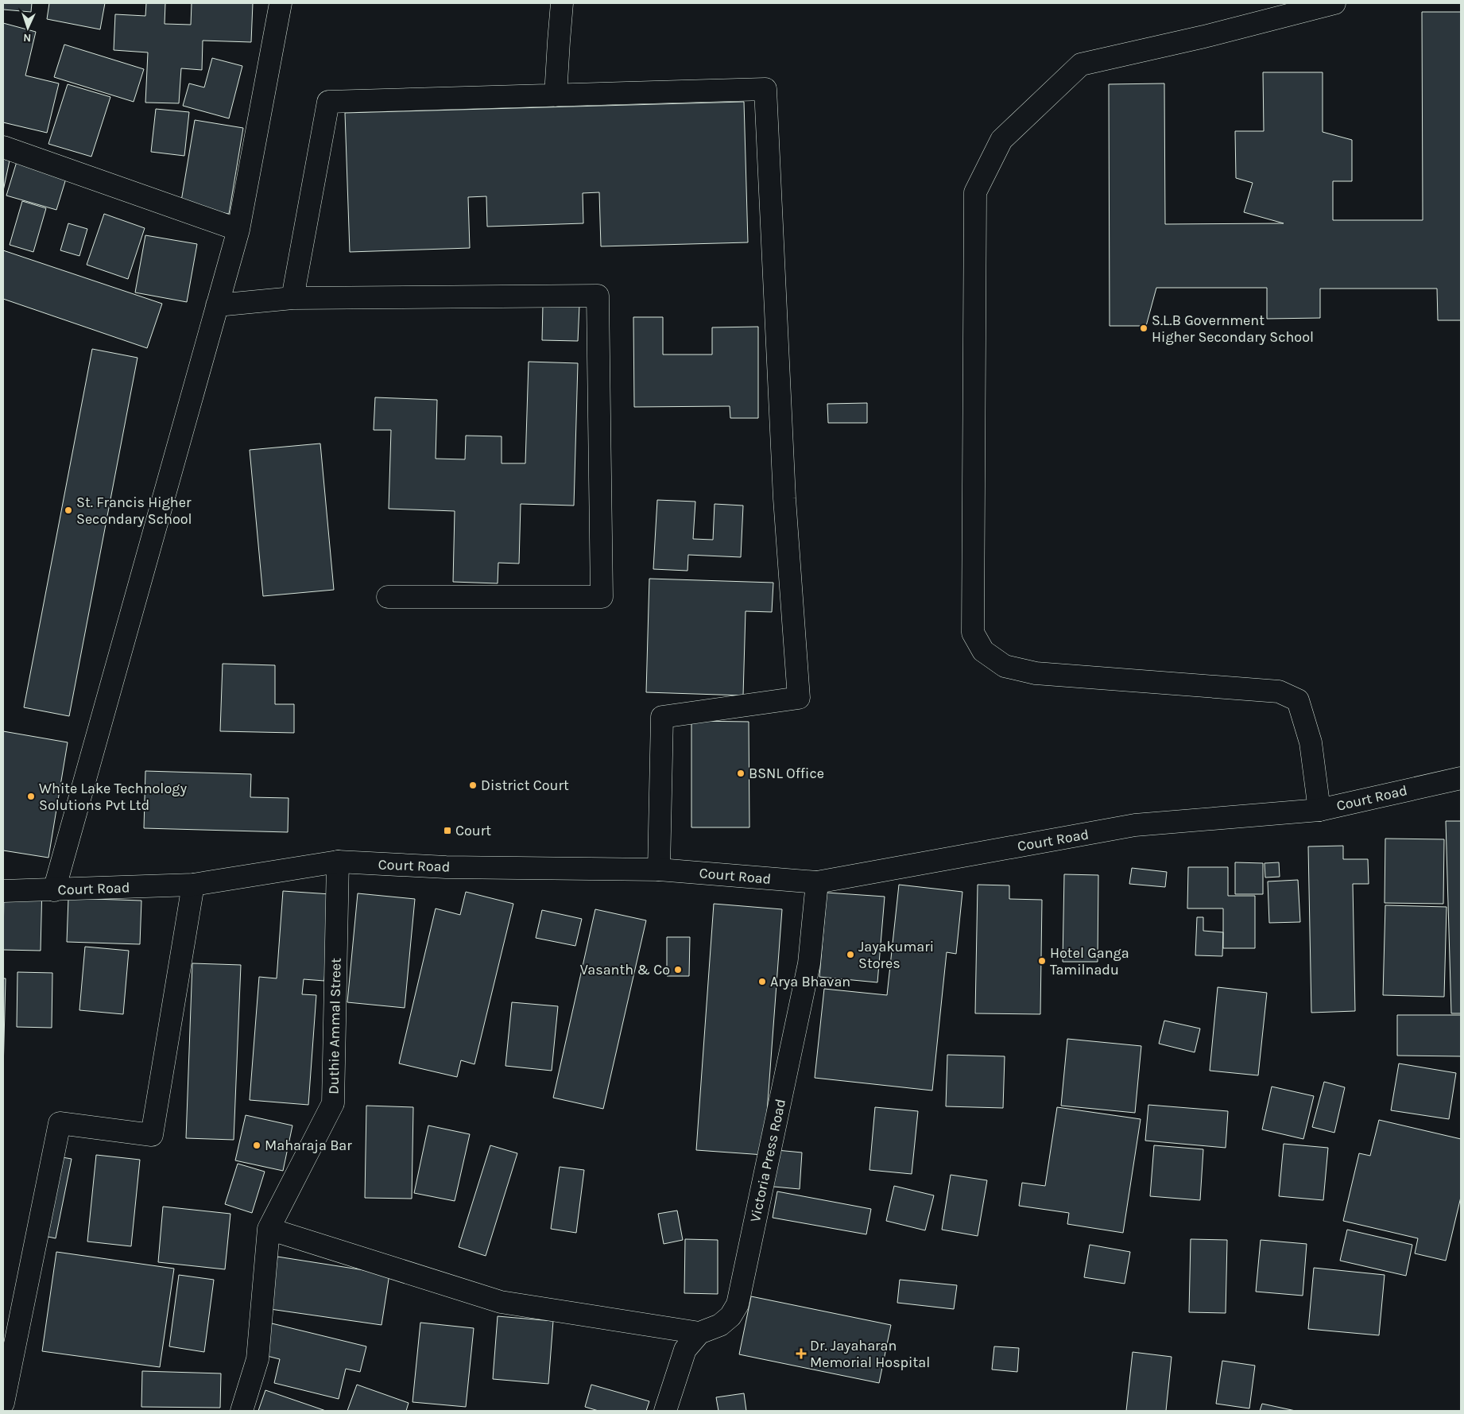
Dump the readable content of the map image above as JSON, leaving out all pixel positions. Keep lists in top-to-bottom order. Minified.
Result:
{"streets":{"street":["Court Road","Duthie Ammal Street","Victoria Press Road"]},"crossings":[["Court Road","Duthie Ammal Street"],["Court Road","Victoria Press Road"]],"places":{"other":["S.L.B Government Higher Secondary School","St. Francis Higher Secondary School","BSNL Office","District Court","White Lake Technology Solutions Pvt Ltd","Jayakumari Stores","Hotel Ganga Tamilnadu","Vasanth & Co","Arya Bhavan","Maharaja Bar"],"transit":["Court"],"health":["Dr. Jayaharan Memorial Hospital"]},"north":"bottom"}
